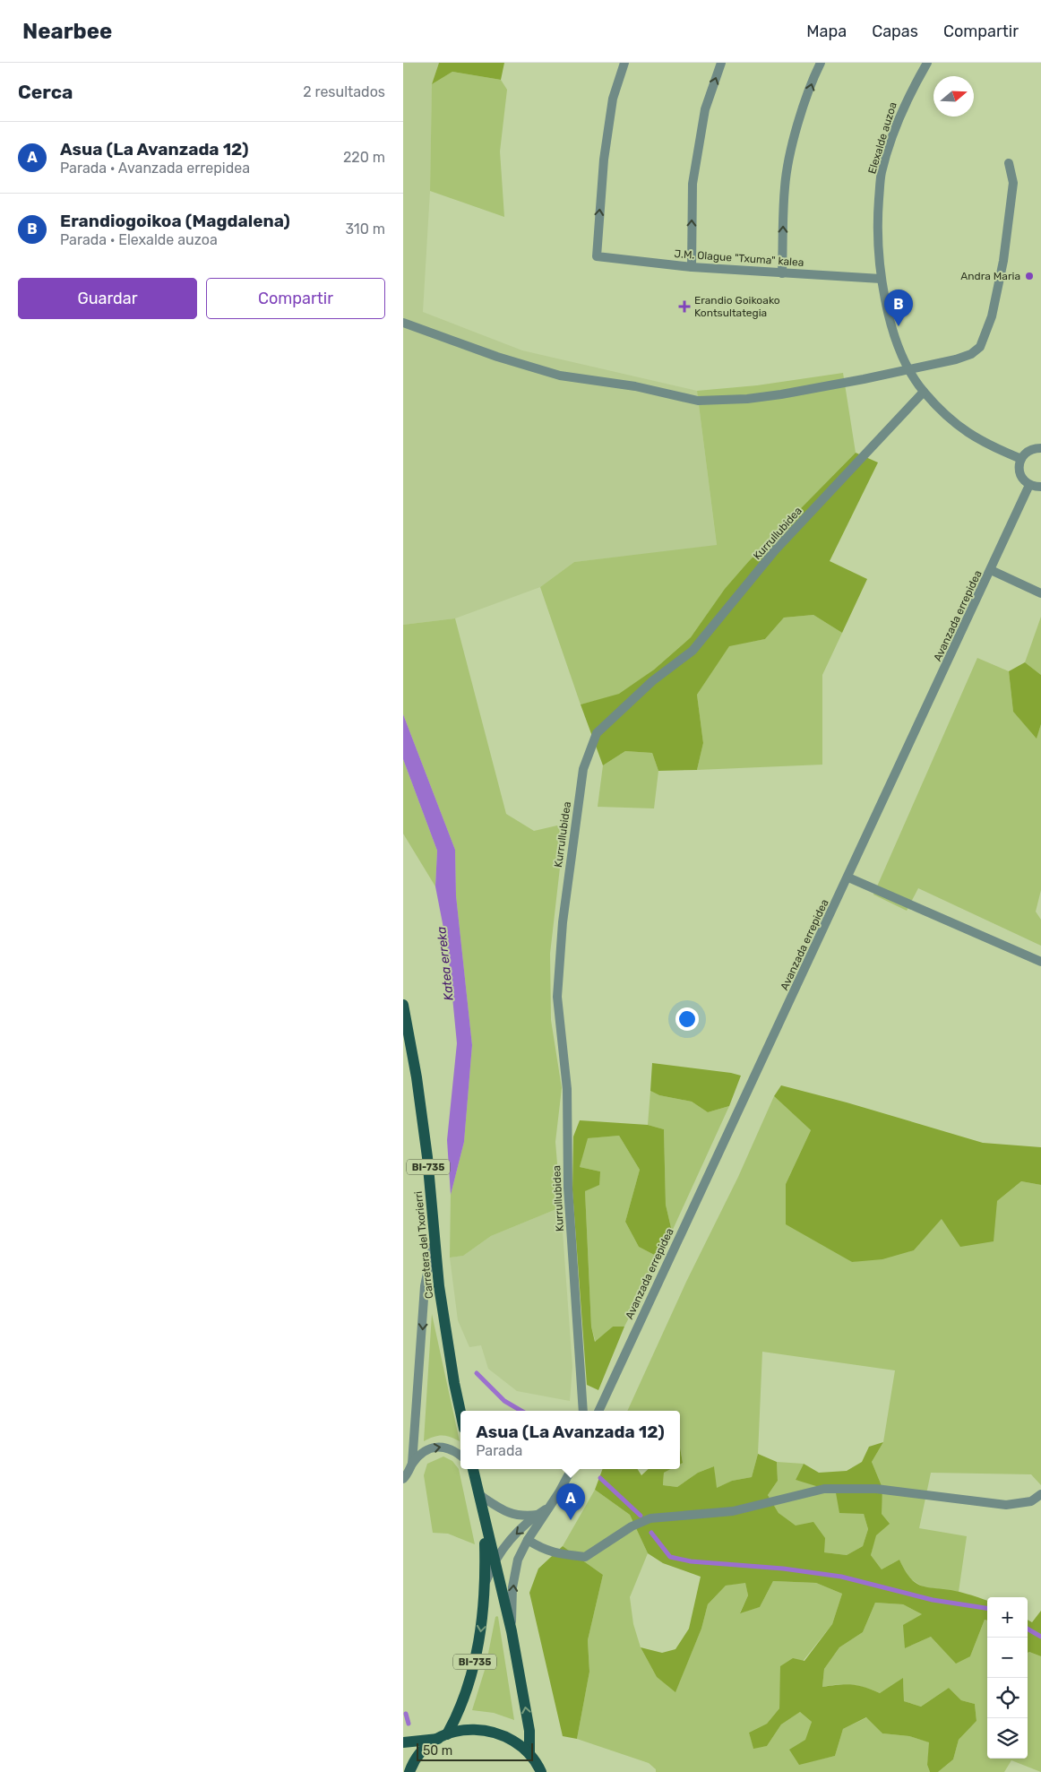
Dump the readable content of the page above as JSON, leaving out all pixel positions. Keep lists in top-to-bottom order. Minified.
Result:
{"streets":{"main road":["BI-735","Carretera del Txorierri"],"street":["Elexalde auzoa","J.M. Olague \"Txuma\" kalea","Kurrullubidea","Avanzada errepidea"]},"crossings":[["Elexalde auzoa","J.M. Olague \"Txuma\" kalea"],["Elexalde auzoa","Kurrullubidea"]],"water":["Katea erreka"],"places":{"other":["Andra Maria"],"health":["Erandio Goikoako Kontsultategia"]},"scale_bar":"50 m","north":"right","page":{"header":"Nearbee","nav":["Mapa","Capas","Compartir"],"heading":["Cerca","2 resultados"],"list":[{"mark":"A","name":"Asua (La Avanzada 12)","note":"Parada · Avanzada errepidea","value":"220 m"},{"mark":"B","name":"Erandiogoikoa (Magdalena)","note":"Parada · Elexalde auzoa","value":"310 m"}],"buttons":["Guardar","Compartir"],"pins":["B","A"],"popup":["Asua (La Avanzada 12)","Parada"],"map_buttons":["+","−"],"scale":"50 m"}}
